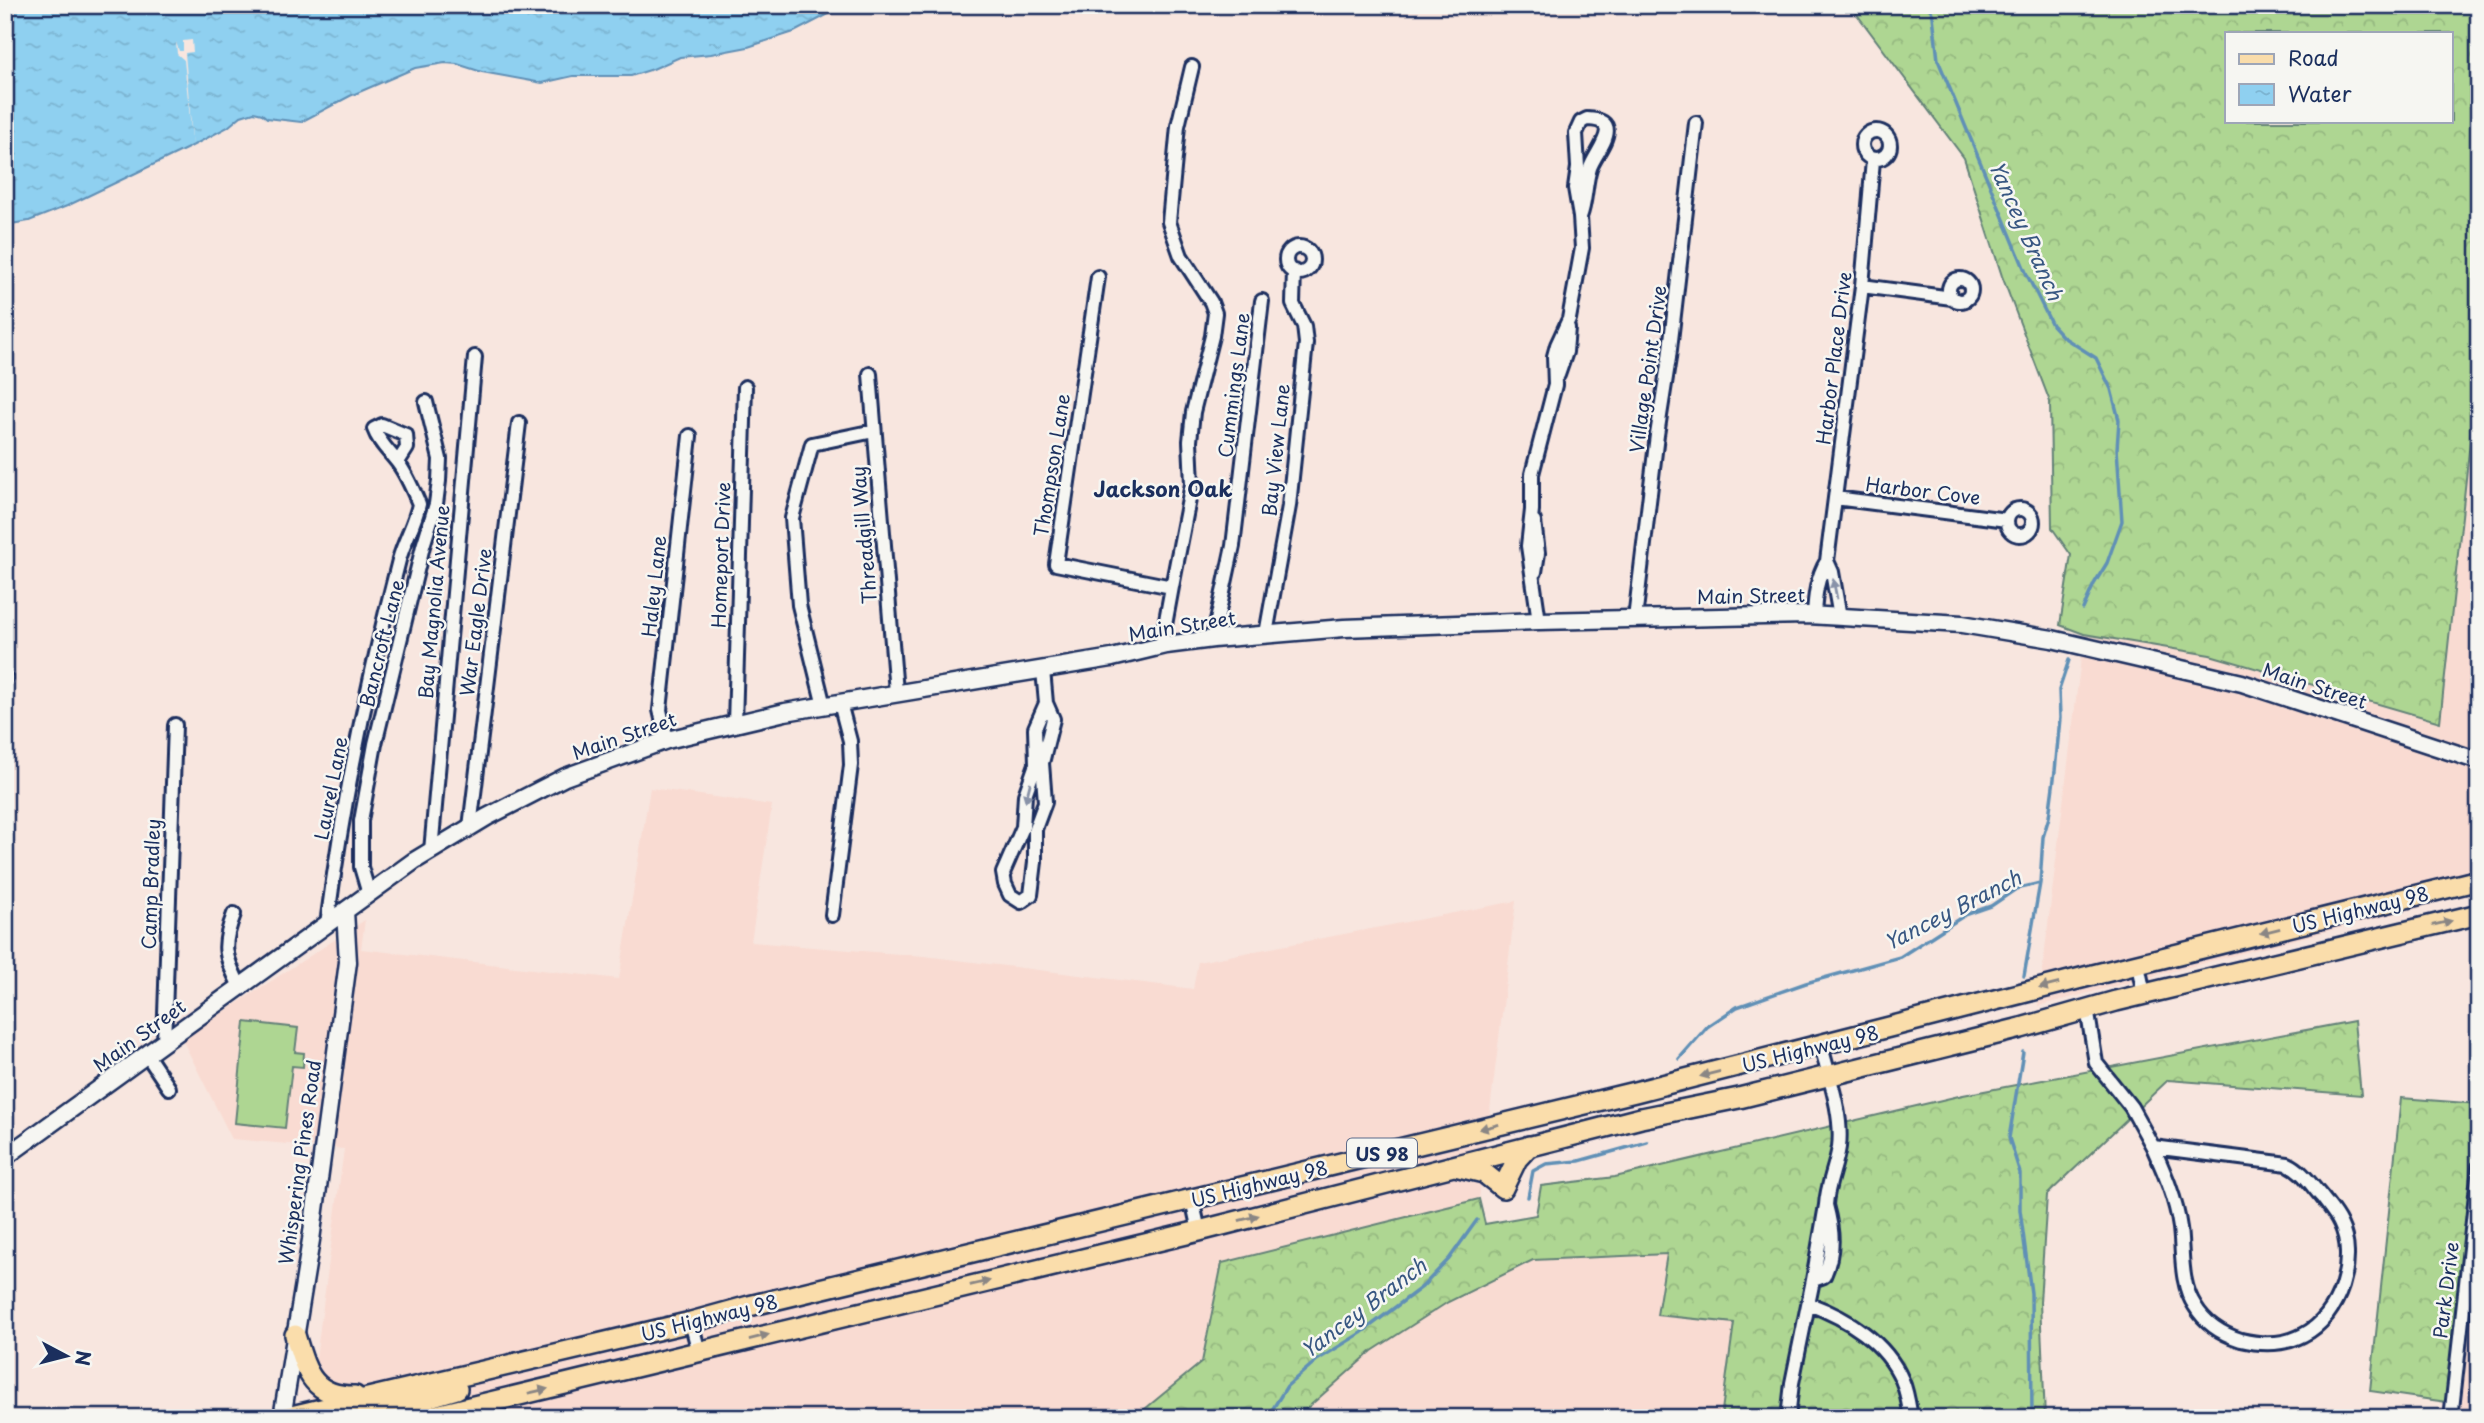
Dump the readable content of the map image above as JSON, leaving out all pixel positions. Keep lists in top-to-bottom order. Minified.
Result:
{"streets":{"main road":["Main Street","US Highway 98","US 98","Whispering Pines Road"],"street":["Harbor Place Drive","Village Point Drive","Cummings Lane","Bay View Lane","Thompson Lane","Harbor Cove","Threadgill Way","Homeport Drive","Haley Lane","Bay Magnolia Avenue","War Eagle Drive","Bancroft Lane","Laurel Lane","Camp Bradley","Park Drive"]},"crossings":[["Harbor Place Drive","Harbor Cove"],["Harbor Place Drive","Main Street"],["Village Point Drive","Main Street"],["Cummings Lane","Main Street"],["Bay View Lane","Main Street"],["Threadgill Way","Main Street"],["Homeport Drive","Main Street"],["Haley Lane","Main Street"],["Main Street","Bay Magnolia Avenue"],["Main Street","War Eagle Drive"],["Main Street","Bancroft Lane"],["Main Street","Laurel Lane"],["Main Street","Camp Bradley"],["Main Street","Whispering Pines Road"],["US Highway 98","Whispering Pines Road"]],"districts":["Jackson Oak"],"water":["Yancey Branch"],"legend":["Road","Water"],"north":"right"}
